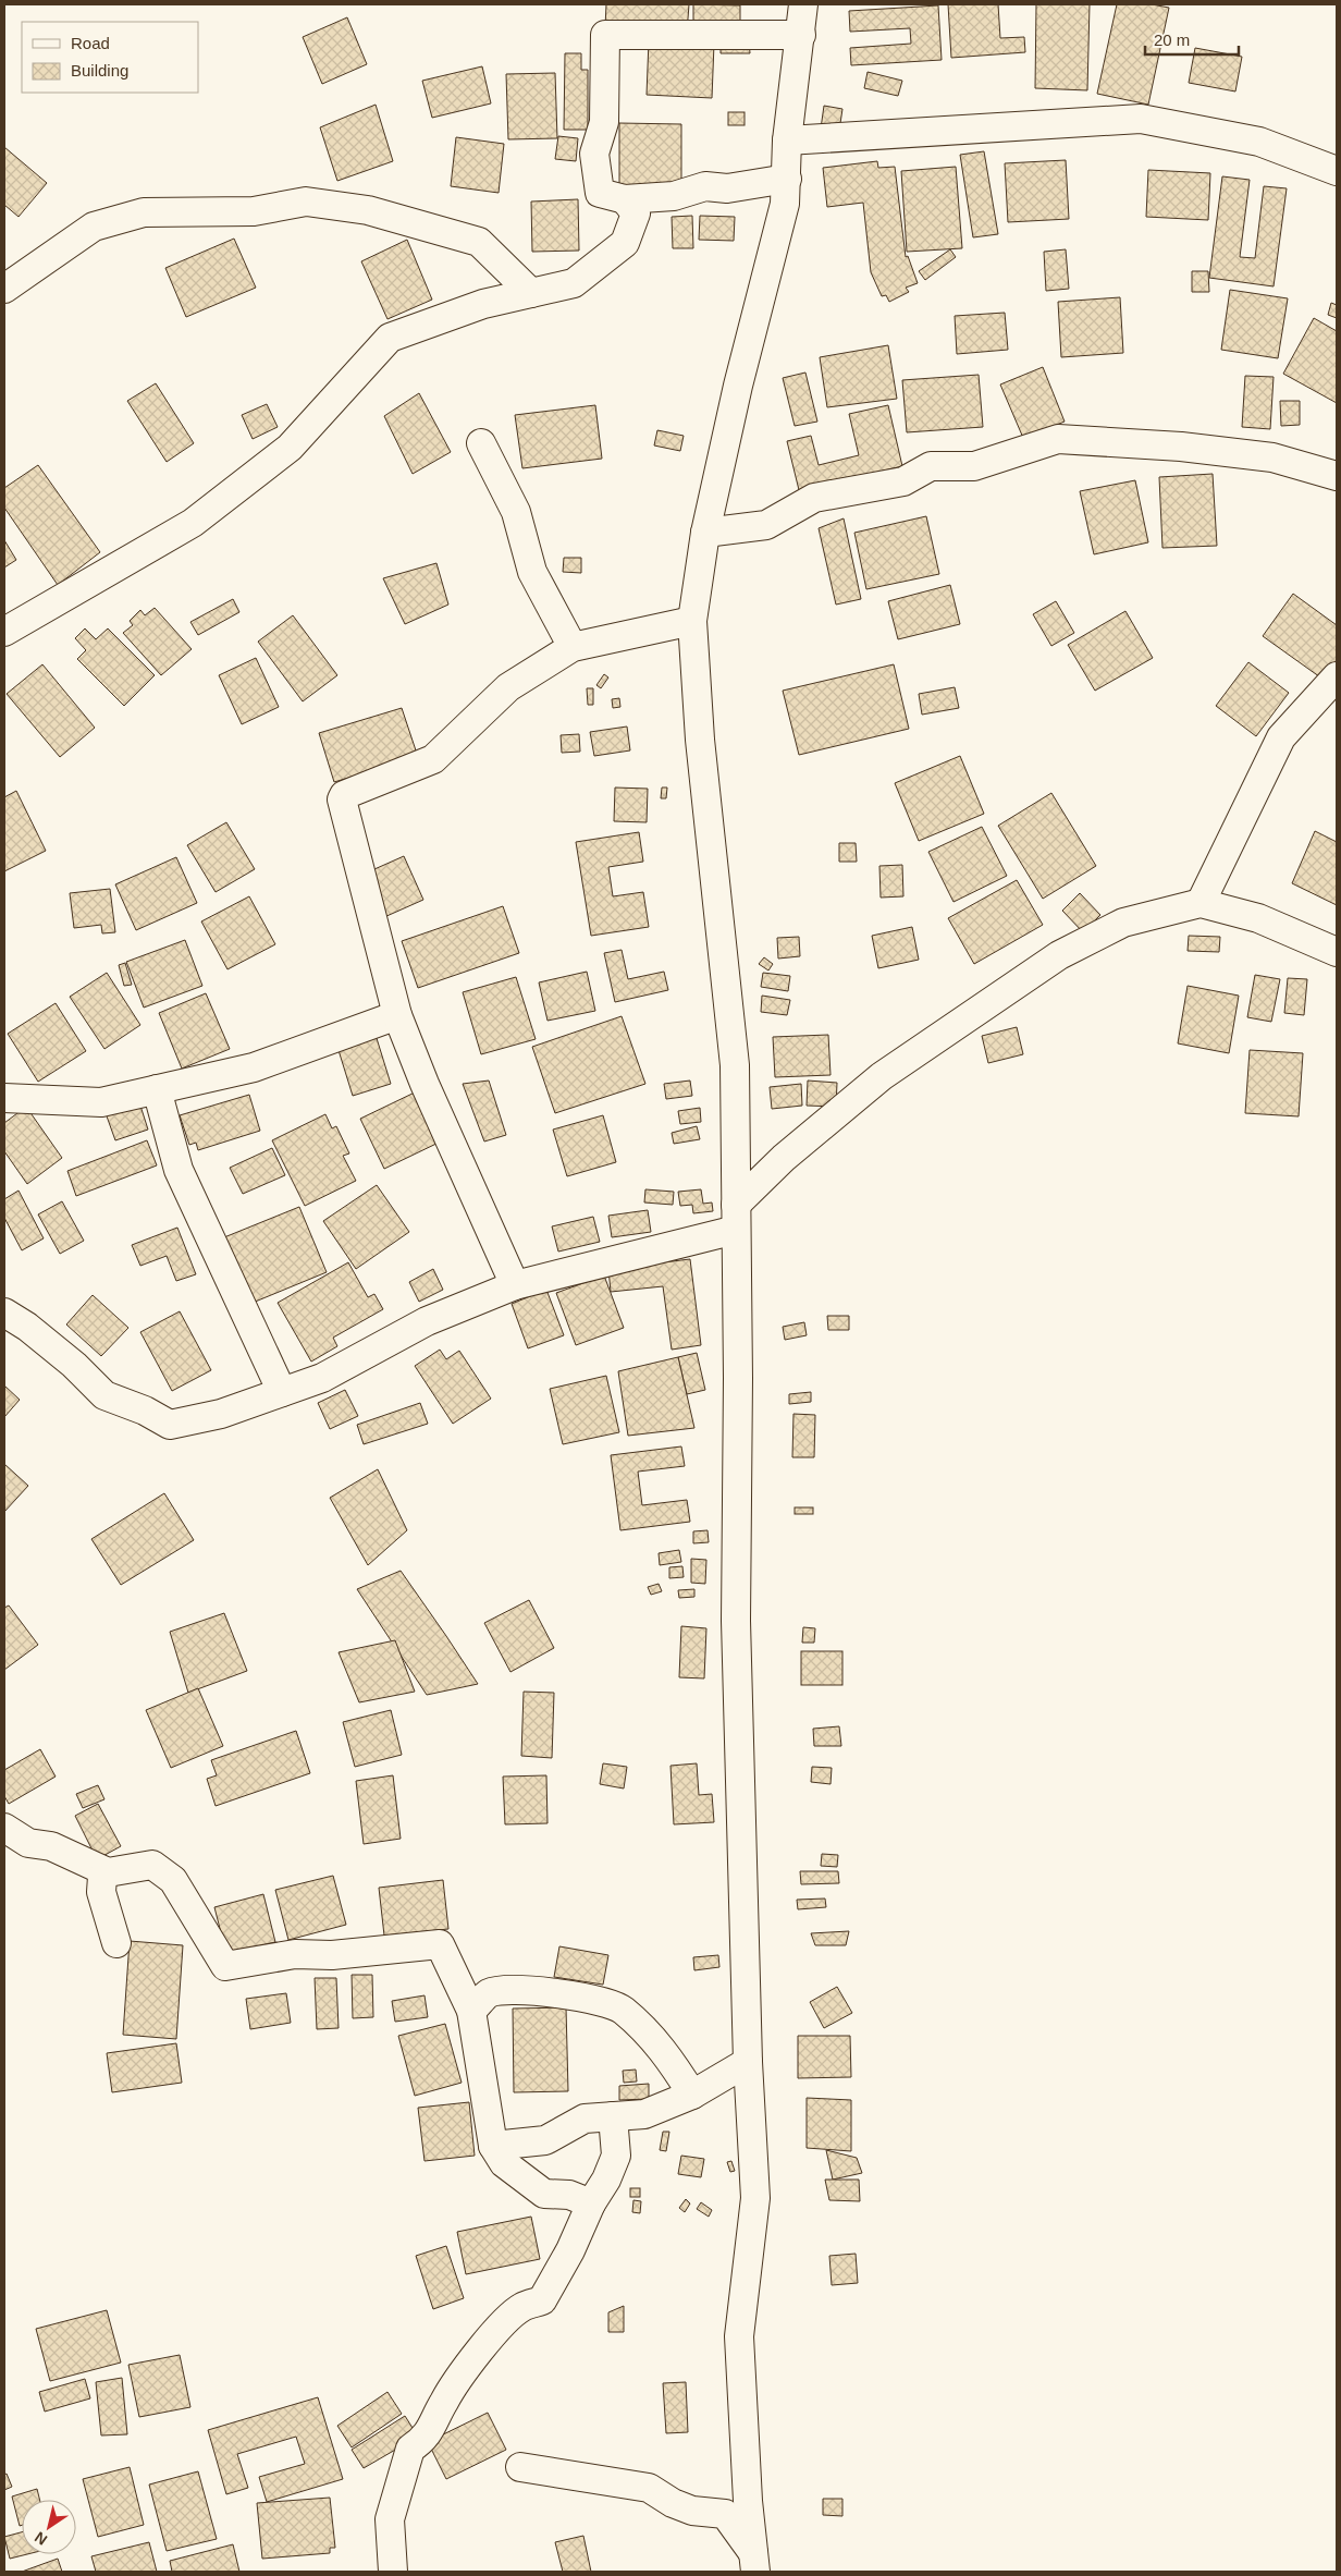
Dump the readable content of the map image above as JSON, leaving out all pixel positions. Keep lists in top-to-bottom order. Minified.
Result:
{"legend":["Road","Building"],"scale_bar":"20 m","north":"bottom left"}
